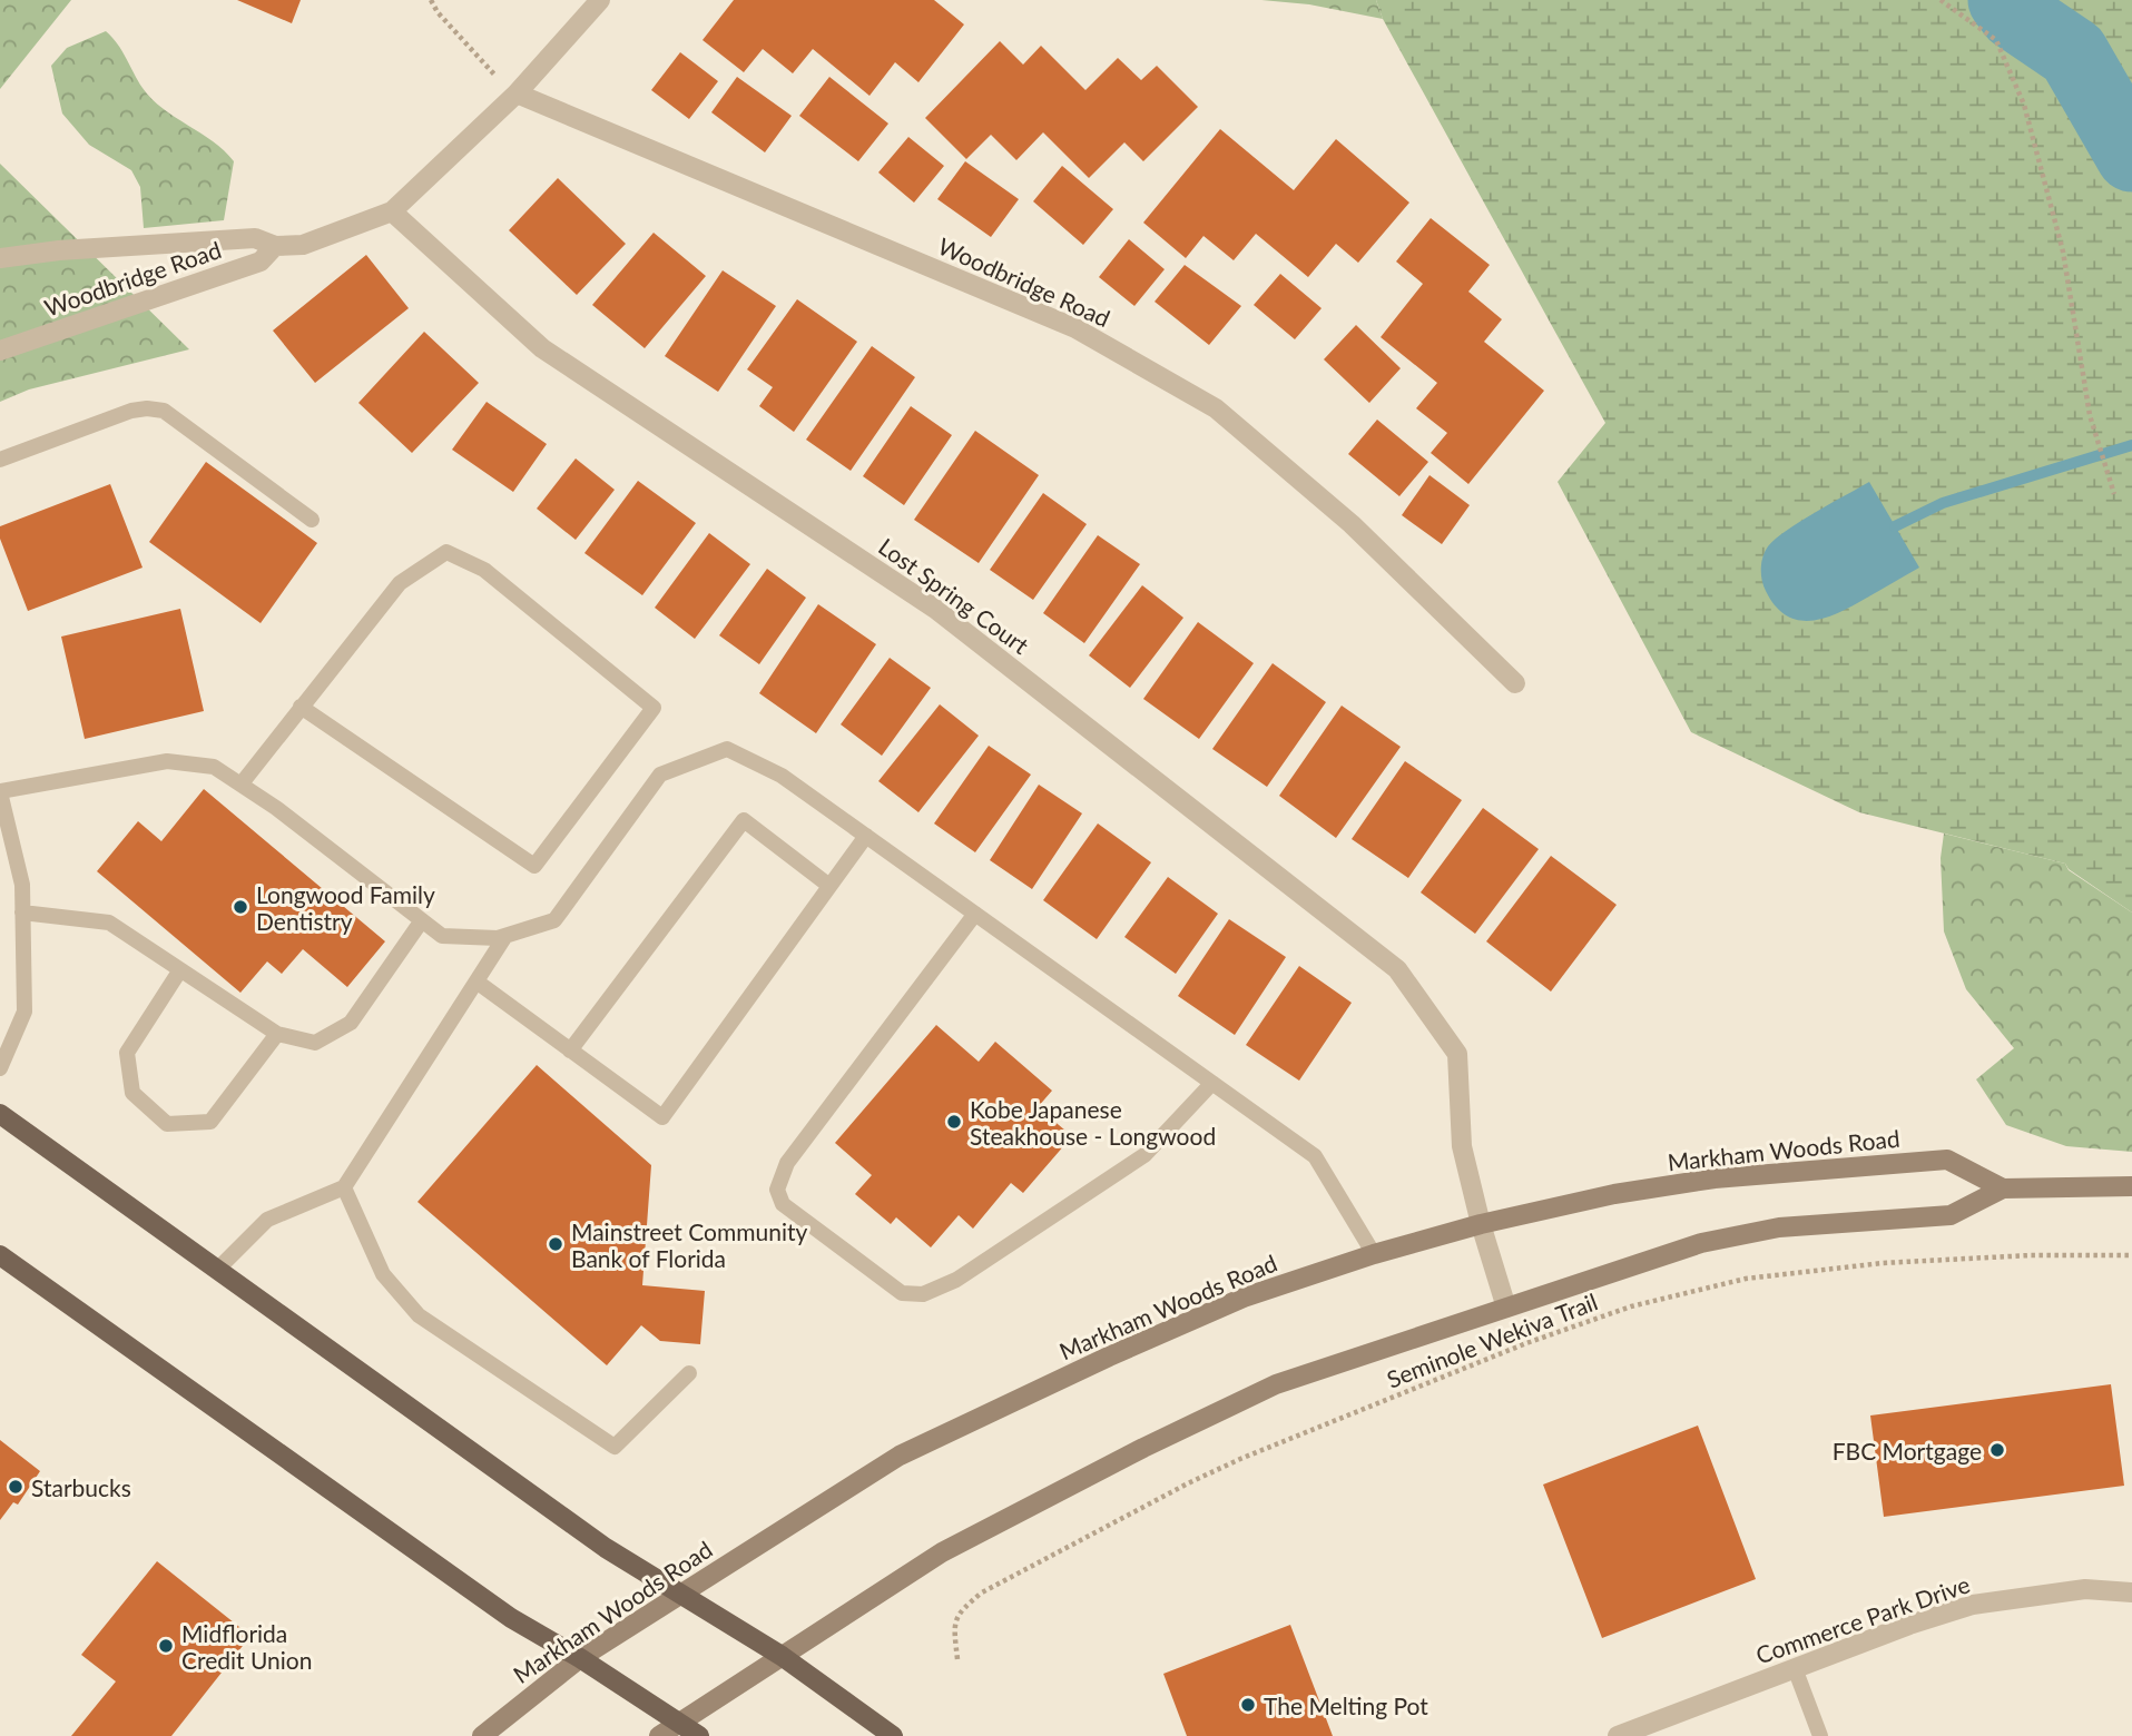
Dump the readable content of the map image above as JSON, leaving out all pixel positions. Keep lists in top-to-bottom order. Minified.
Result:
{"streets":{"main road":["Markham Woods Road"],"street":["Woodbridge Road","Lost Spring Court","Commerce Park Drive"],"path":["Seminole Wekiva Trail"]},"crossings":[["Woodbridge Road","Lost Spring Court"],["Lost Spring Court","Markham Woods Road"]],"places":["Longwood Family Dentistry","Kobe Japanese Steakhouse - Longwood","Mainstreet Community Bank of Florida","FBC Mortgage","Starbucks","Midflorida Credit Union","The Melting Pot"]}
